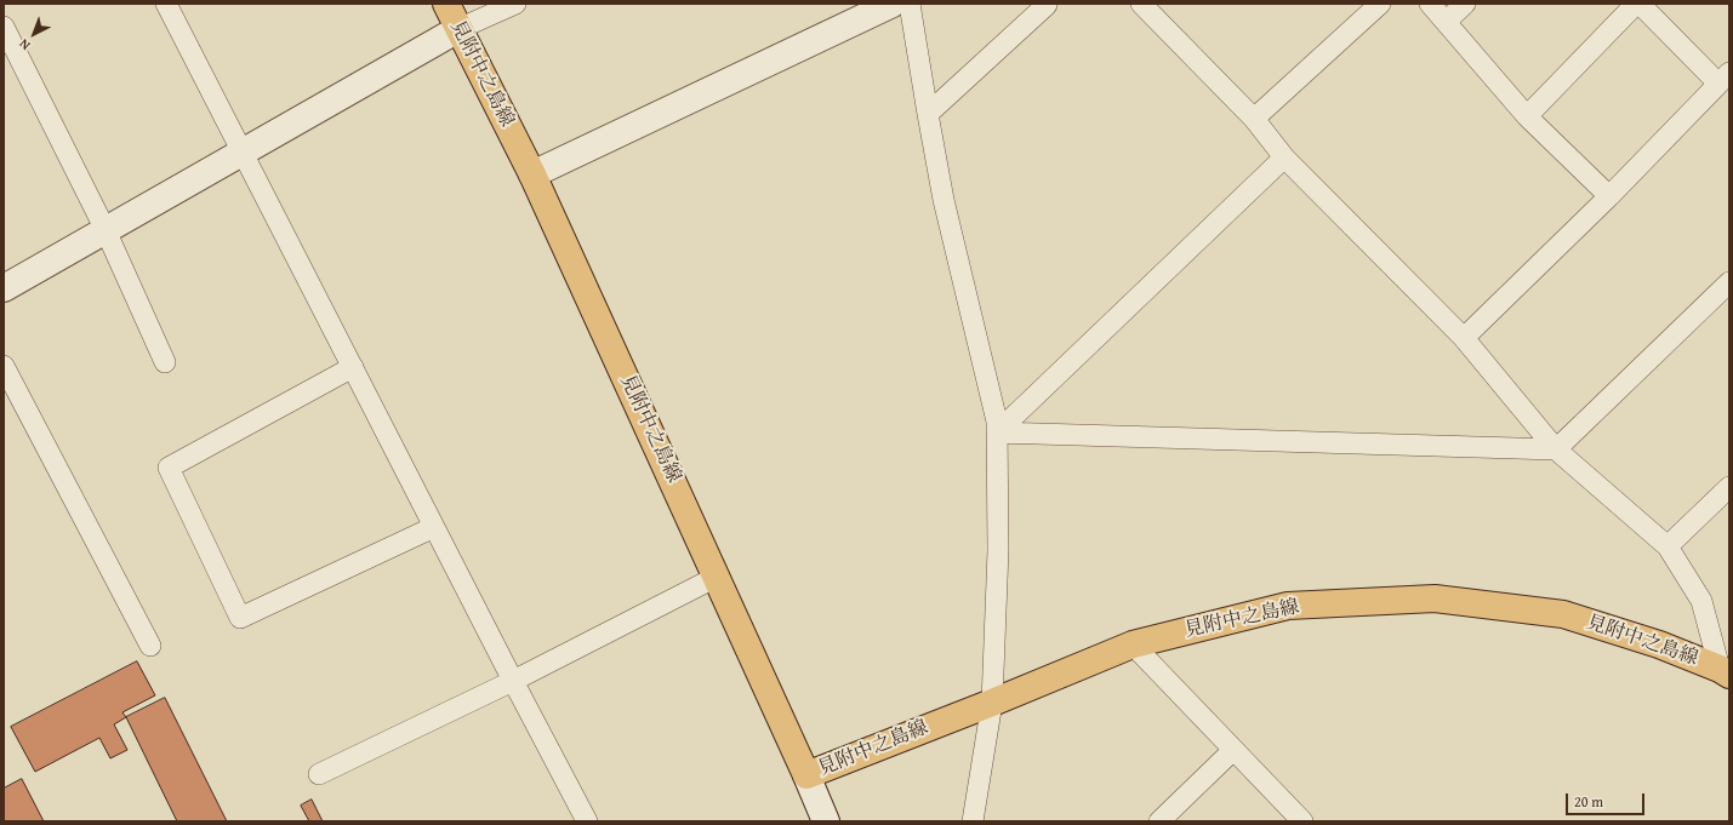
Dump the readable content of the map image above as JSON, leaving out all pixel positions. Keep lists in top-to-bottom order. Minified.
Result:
{"streets":{"main road":["見附中之島線"]},"scale_bar":"20 m","north":"bottom left"}
